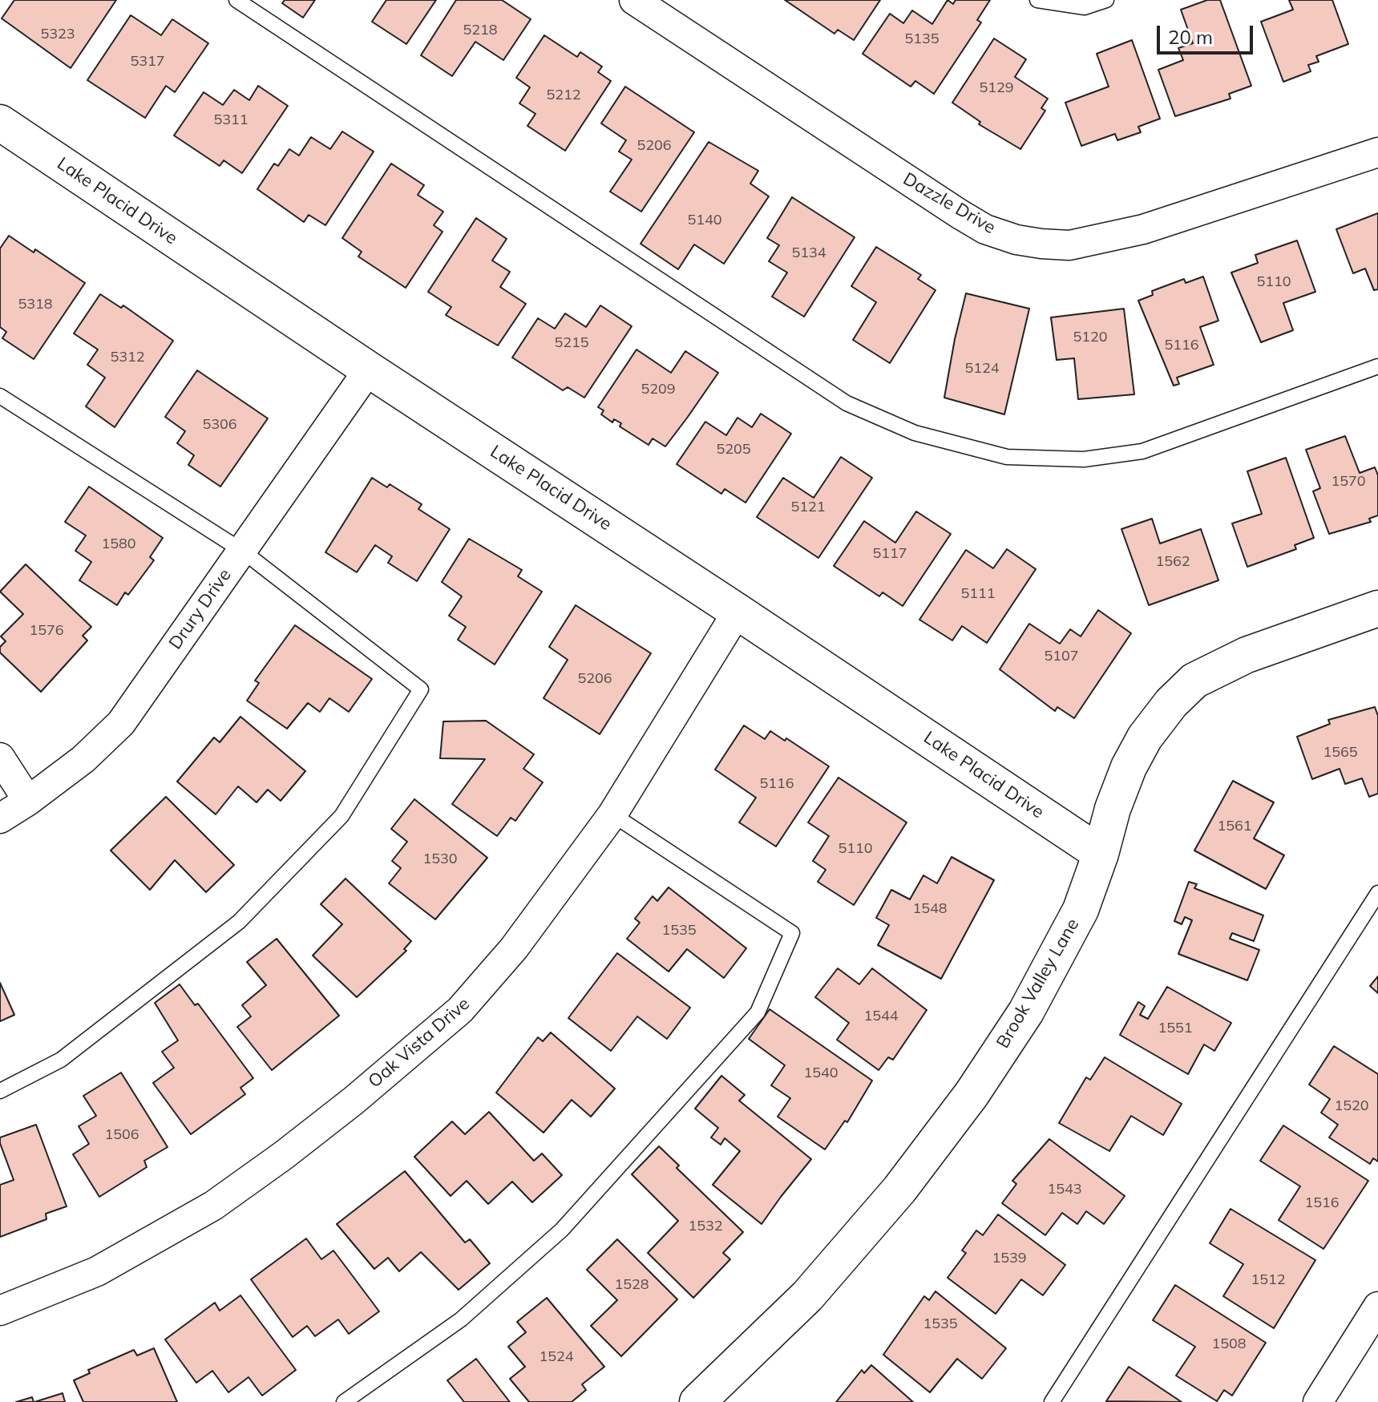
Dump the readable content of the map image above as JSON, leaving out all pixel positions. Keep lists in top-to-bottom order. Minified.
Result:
{"streets":{"street":["Lake Placid Drive","Dazzle Drive","Drury Drive","Brook Valley Lane","Oak Vista Drive"]},"crossings":[["Lake Placid Drive","Drury Drive"],["Lake Placid Drive","Brook Valley Lane"],["Lake Placid Drive","Oak Vista Drive"]],"house_numbers":["5218","5323","5135","5317","5129","5212","5311","5206","5140","5134","5110","5318","5120","5215","5116","5312","5124","5209","5306","5205","1570","5121","1580","5117","1562","5111","1576","5107","5206","1565","5116","1561","5110","1530","1548","1535","1544","1551","1540","1520","1506","1543","1516","1532","1539","1512","1528","1535","1508","1524"],"scale_bar":"20 m"}
